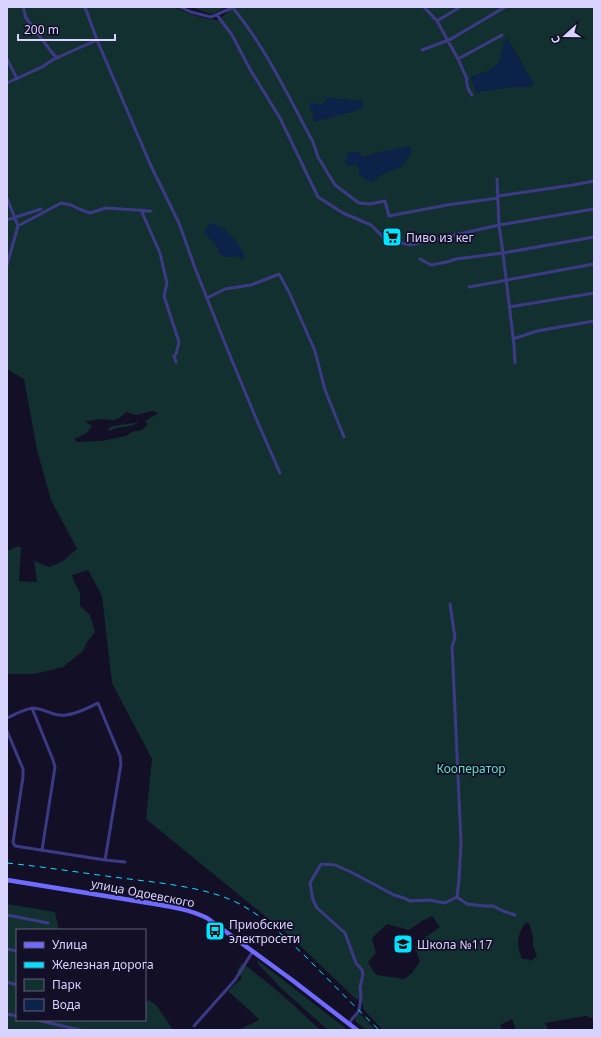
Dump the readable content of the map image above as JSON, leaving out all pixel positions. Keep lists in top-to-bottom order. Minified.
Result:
{"streets":{"street":["улица Одоевского"]},"parks":["Кооператор"],"places":{"supermarket":["Пиво из кег"],"bus stop":["Приобские электросети"],"school or university":["Школа №117"]},"legend":["Улица","Железная дорога","Парк","Вода"],"scale_bar":"200 m","north":"left"}
